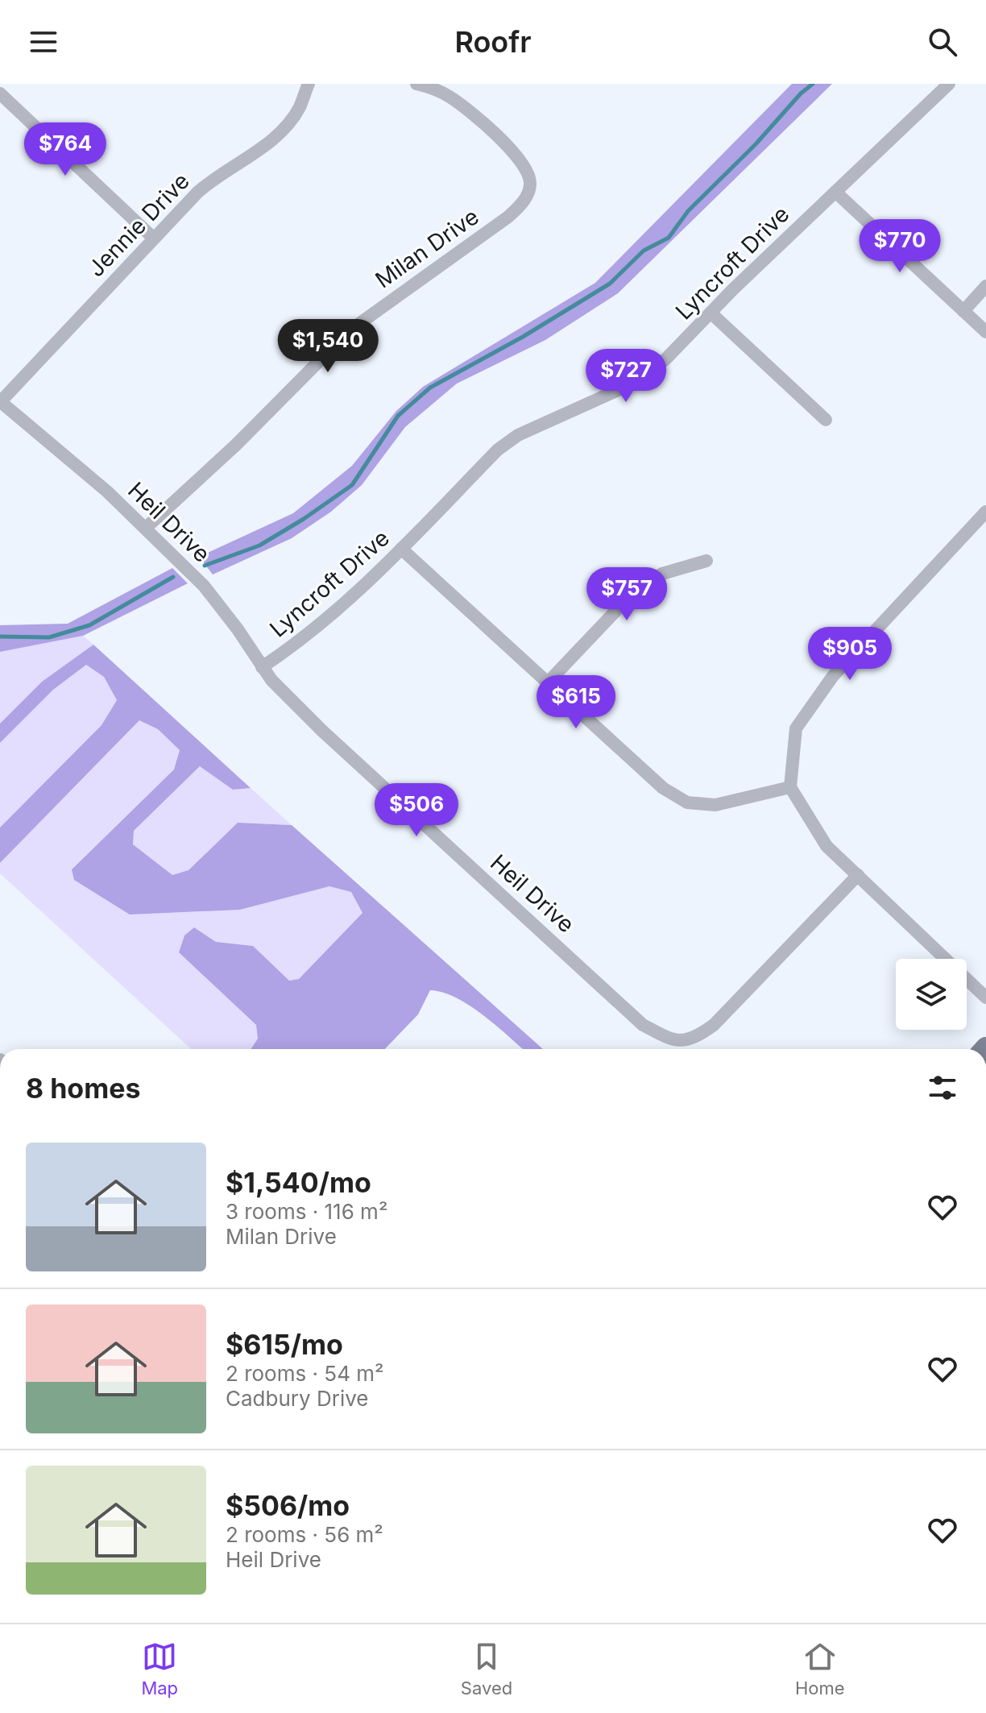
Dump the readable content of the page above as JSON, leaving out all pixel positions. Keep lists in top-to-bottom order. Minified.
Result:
{"streets":{"street":["Jennie Drive","Milan Drive","Lyncroft Drive","Heil Drive"]},"crossings":[["Jennie Drive","Heil Drive"],["Milan Drive","Heil Drive"],["Lyncroft Drive","Heil Drive"]],"page":{"header":"Roofr","price":["$764","$770","$1,540","$727","$757","$905","$615","$506"],"heading":"8 homes","list":[{"name":"$1,540/mo","note":"3 rooms · 116 m² · Milan Drive"},{"name":"$615/mo","note":"2 rooms · 54 m² · Cadbury Drive"},{"name":"$506/mo","note":"2 rooms · 56 m² · Heil Drive"}],"tabs":["Map","Saved","Home"]}}
